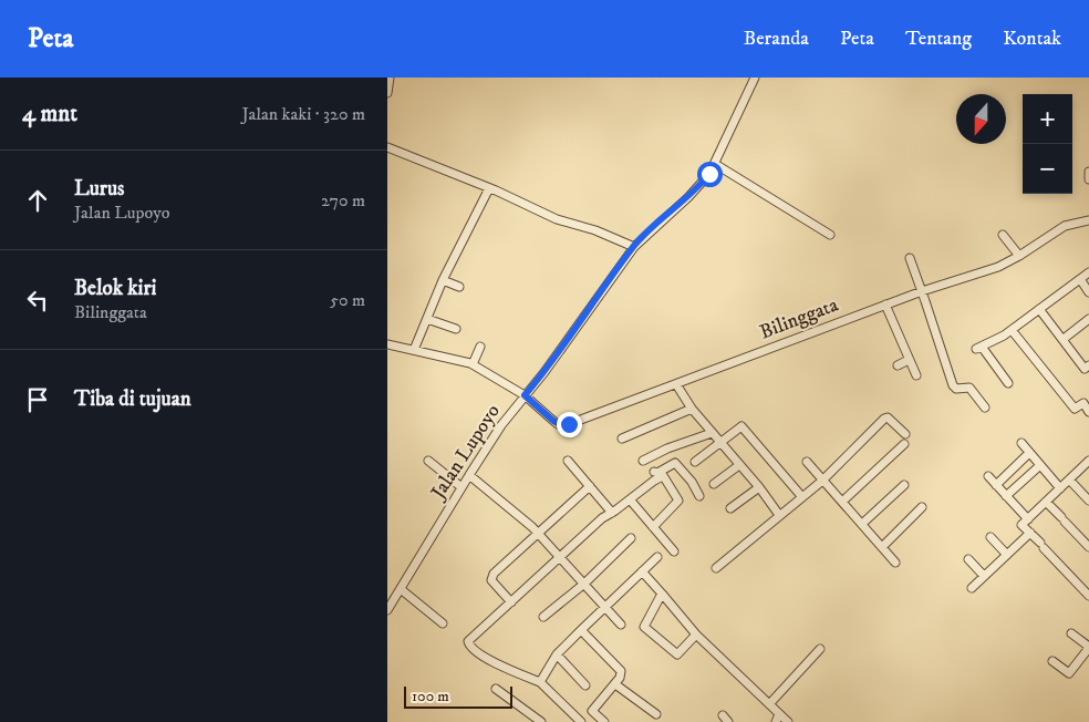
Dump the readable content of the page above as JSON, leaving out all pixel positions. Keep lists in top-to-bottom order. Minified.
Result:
{"streets":{"street":["Bilinggata","Jalan Lupoyo"]},"crossings":[["Bilinggata","Jalan Lupoyo"]],"scale_bar":"100 m","north":"bottom","page":{"header":"Peta","nav":["Beranda","Peta","Tentang","Kontak"],"heading":["4 mnt","Jalan kaki · 320 m"],"map_buttons":["+","−"],"list":[["Lurus","Jalan Lupoyo","270 m"],["Belok kiri","Bilinggata","50 m"],"Tiba di tujuan"],"scale":"100 m"}}
